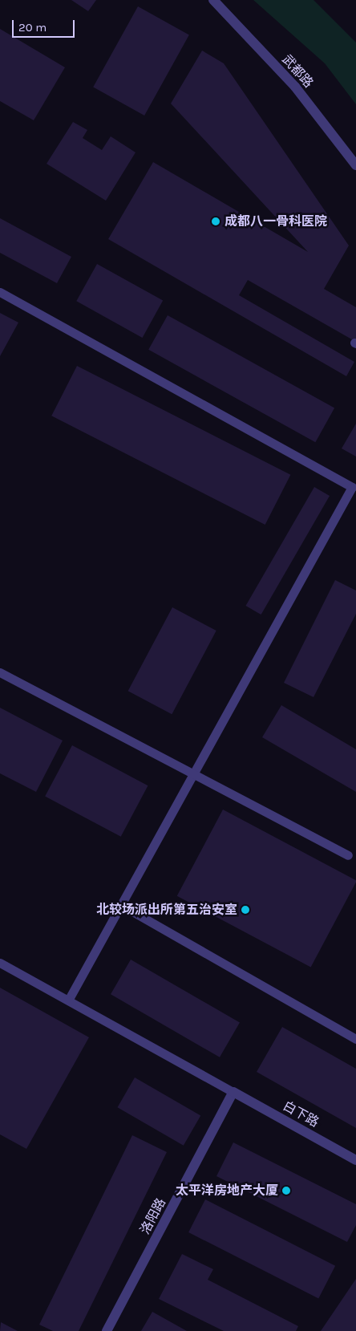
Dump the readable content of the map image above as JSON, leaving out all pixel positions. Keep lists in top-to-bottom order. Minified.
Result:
{"streets":{"street":["武都路","白下路","洛阳路"]},"crossings":[["白下路","洛阳路"]],"places":["成都八一骨科医院","北较场派出所第五治安室","太平洋房地产大厦"],"scale_bar":"20 m"}
